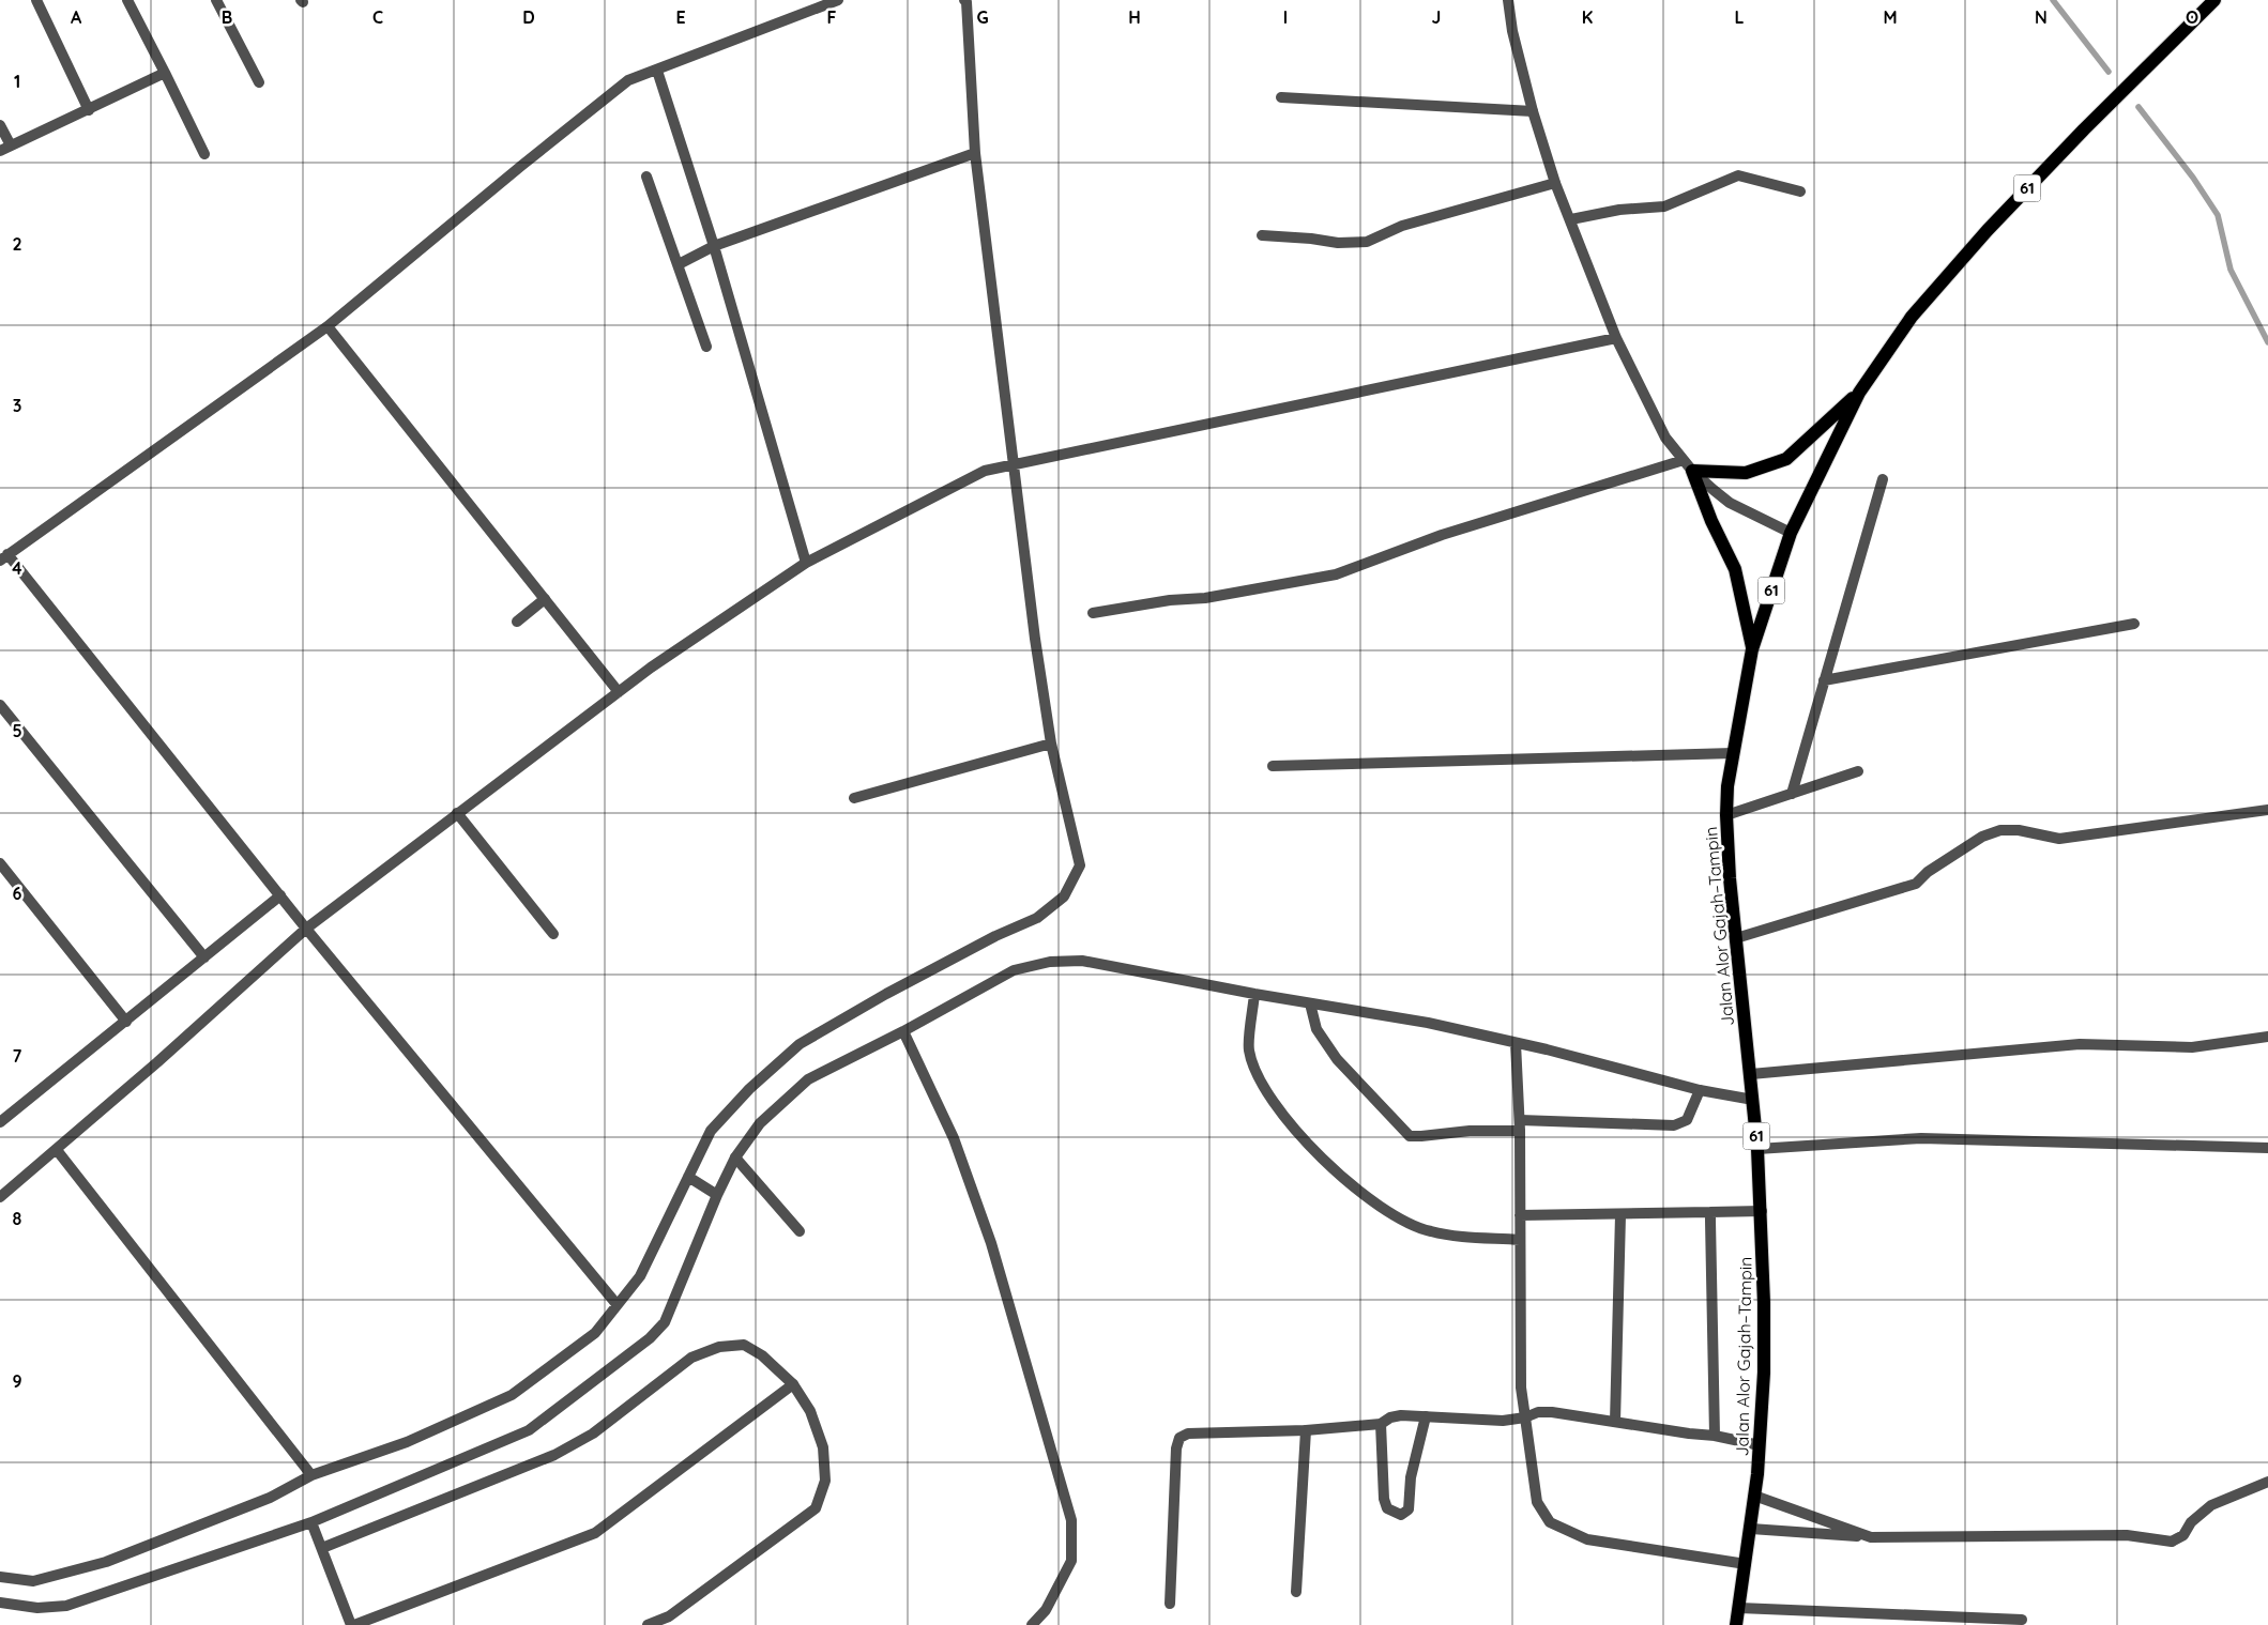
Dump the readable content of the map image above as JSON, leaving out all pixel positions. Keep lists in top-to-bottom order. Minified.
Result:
{"streets":{"main road":["61","Jalan Alor Gajah–Tampin"]},"grid":{"columns":["A","B","C","D","E","F","G","H","I","J","K","L","M","N","O"],"rows":["1","2","3","4","5","6","7","8","9"]}}
